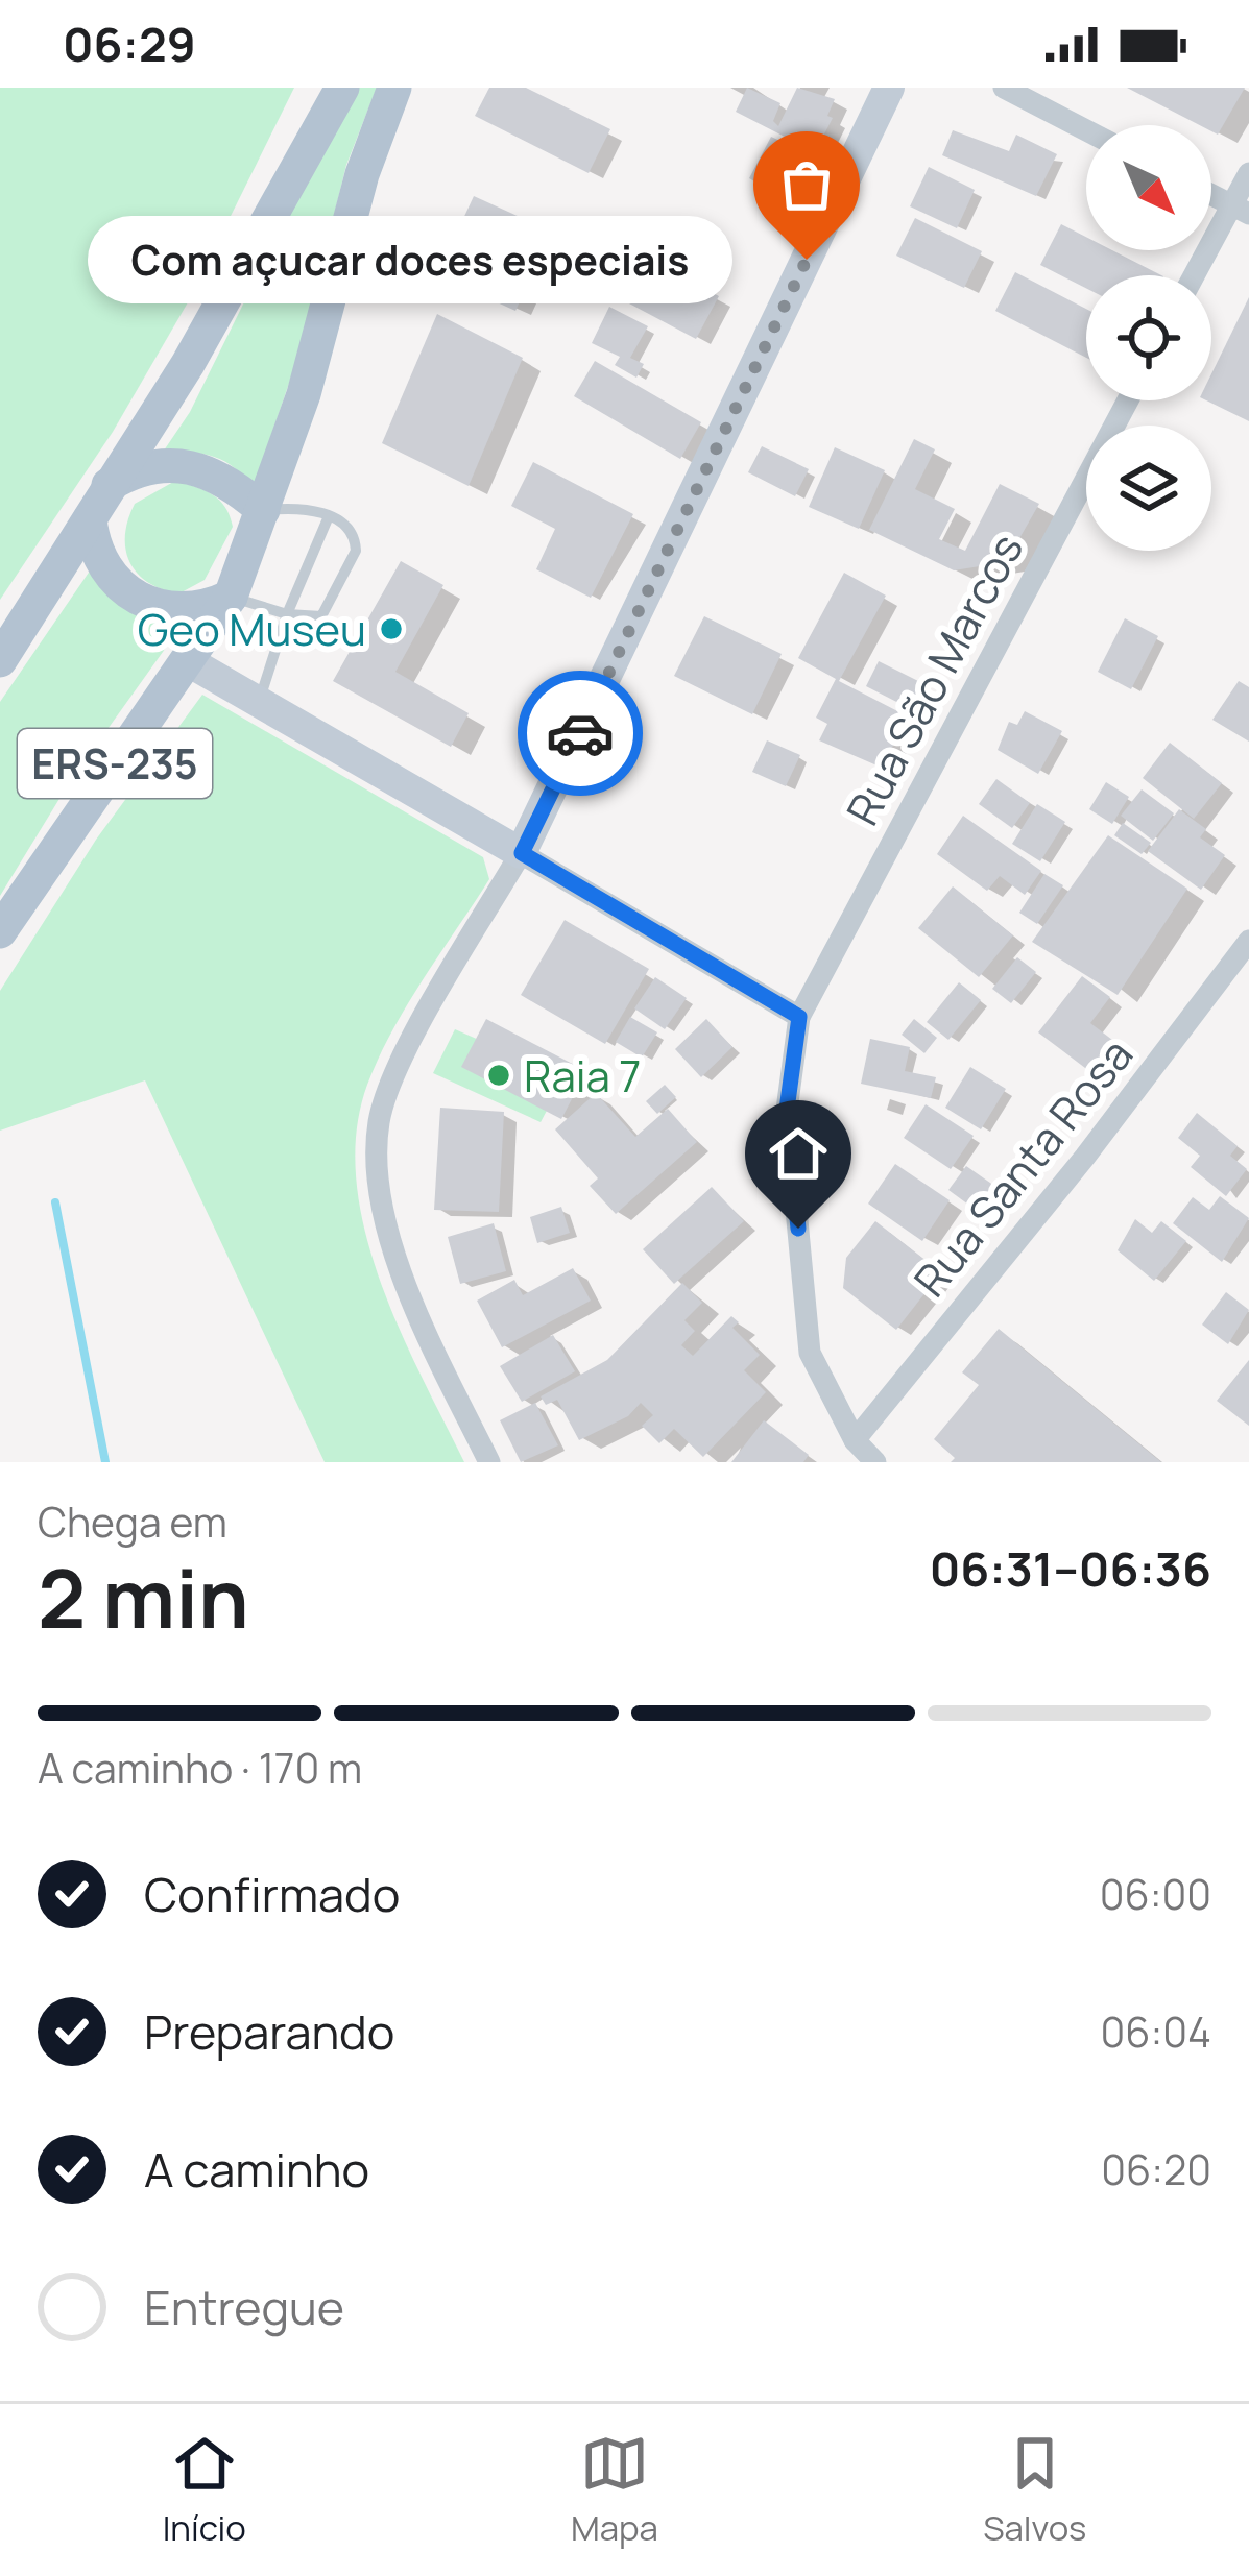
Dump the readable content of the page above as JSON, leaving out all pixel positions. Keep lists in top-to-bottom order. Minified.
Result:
{"streets":{"main road":["ERS-235"],"street":["Rua São Marcos","Rua Santa Rosa"]},"places":["Com açucar doces especiais","Geo Museu","Raia 7"],"north":"bottom right","page":{"status":"06:29","bubble":"Com açucar doces especiais","heading":["2 min","Chega em","06:31–06:36"],"bar":"A caminho · 170 m","list":[["Confirmado","06:00"],["Preparando","06:04"],["A caminho","06:20"],"Entregue"],"tabs":["Início","Mapa","Salvos"]}}
